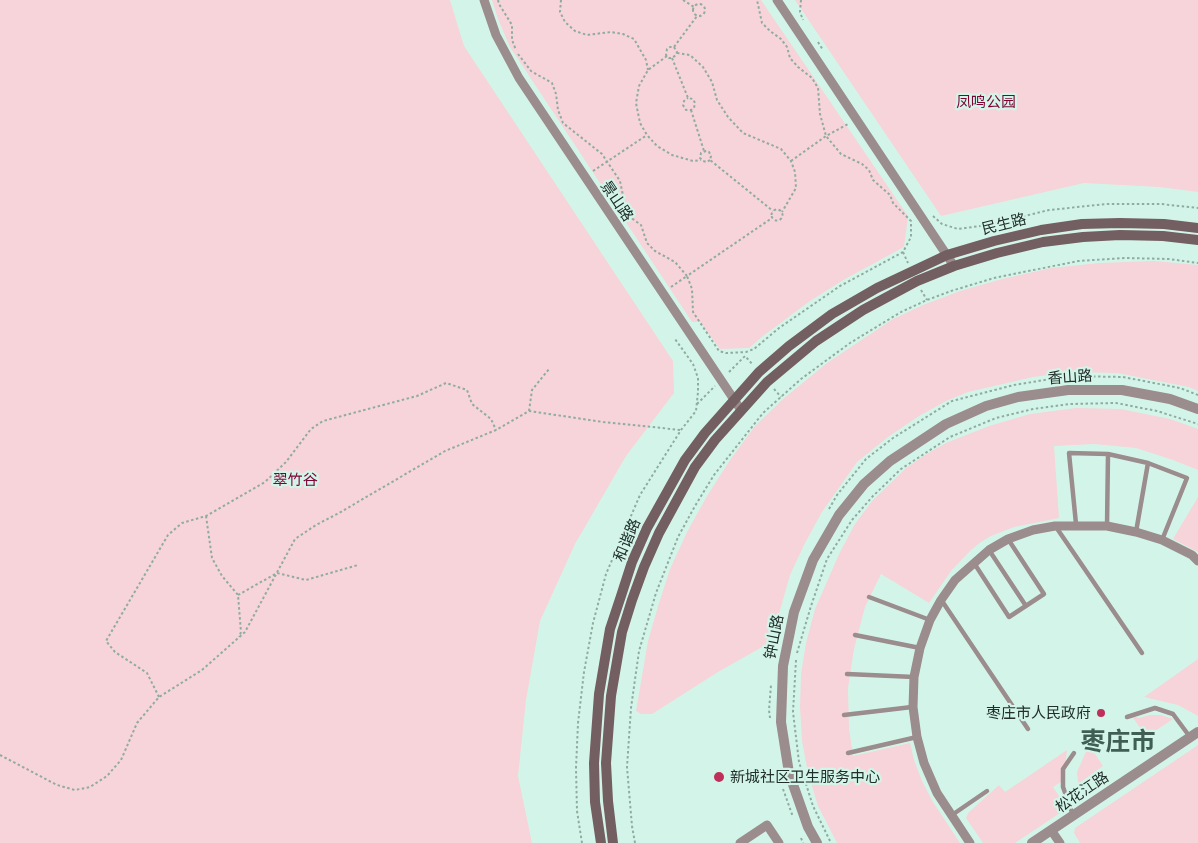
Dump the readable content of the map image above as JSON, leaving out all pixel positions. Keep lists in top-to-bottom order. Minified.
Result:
{"streets":{"main road":["民生路","和谐路"],"street":["景山路","香山路","钟山路","松花江路"]},"crossings":[["景山路","和谐路"],["民生路","和谐路"],["香山路","钟山路"]],"districts":["枣庄市"],"parks":["凤鸣公园","翠竹谷"],"places":["枣庄市人民政府","新城社区卫生服务中心"]}
